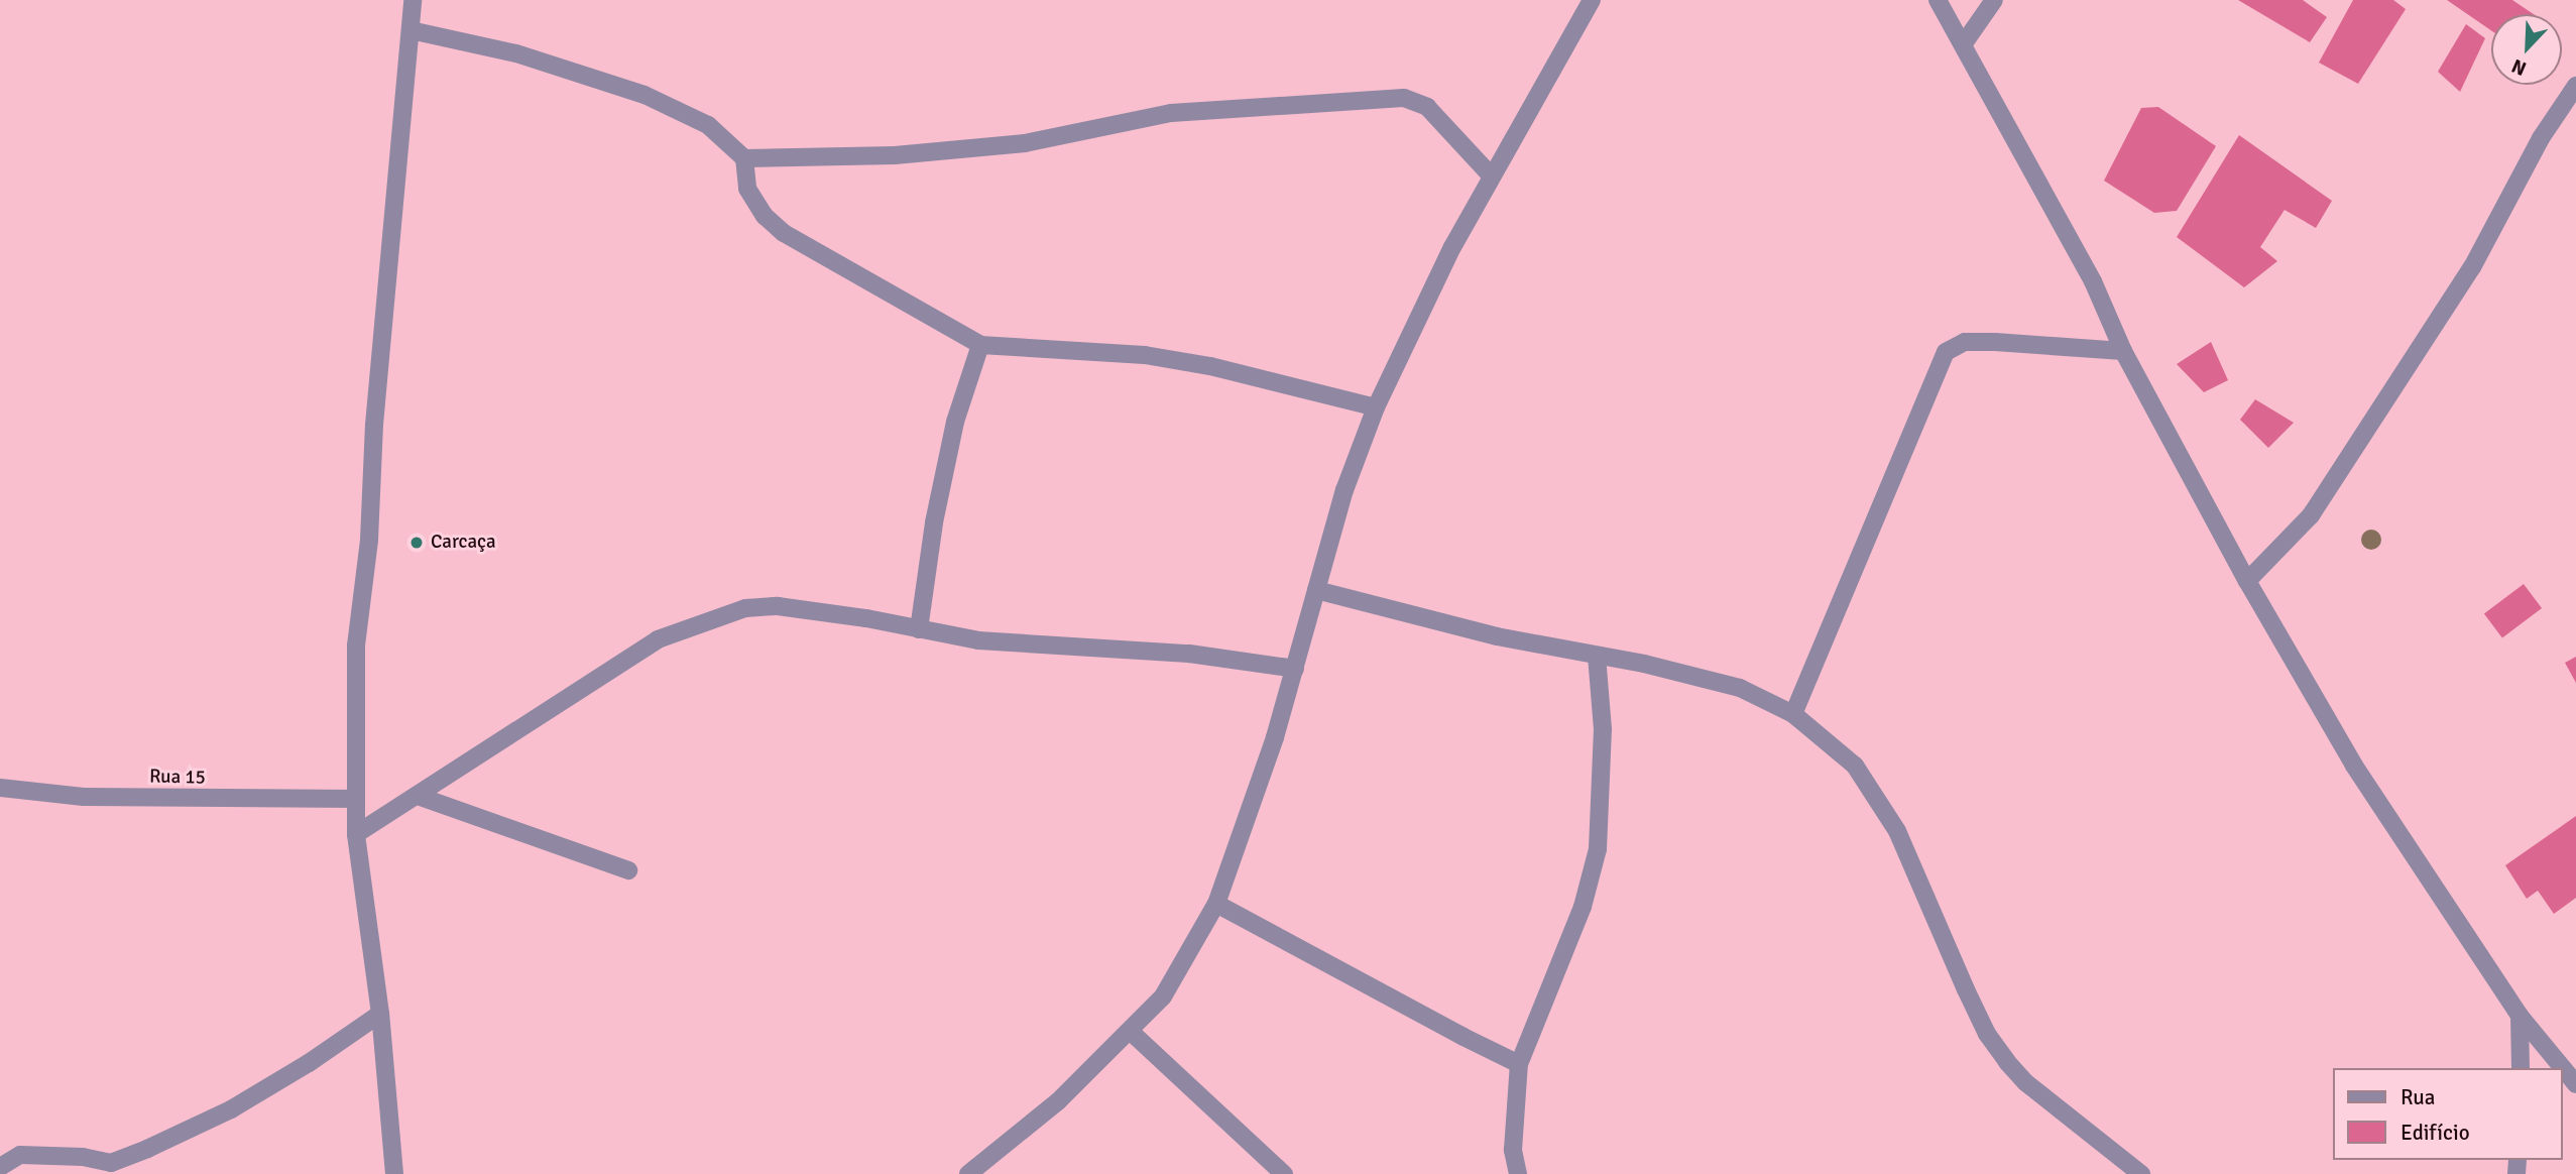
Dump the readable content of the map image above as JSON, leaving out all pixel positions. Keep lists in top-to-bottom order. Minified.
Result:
{"streets":{"street":["Rua 15"]},"places":["Carcaça"],"legend":["Rua","Edifício"],"north":"bottom left"}
